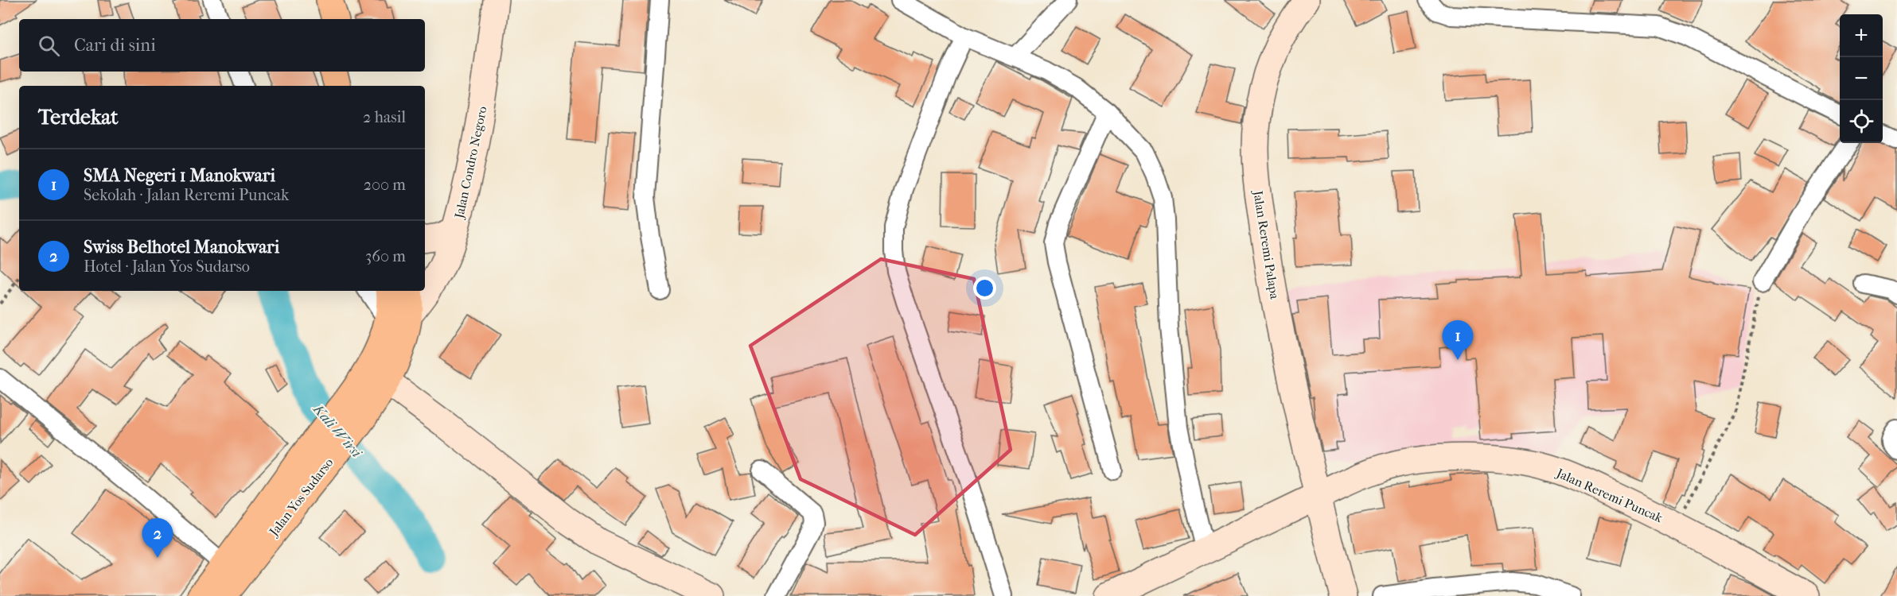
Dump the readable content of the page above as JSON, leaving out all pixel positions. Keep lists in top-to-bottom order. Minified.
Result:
{"streets":{"highway":["Jalan Yos Sudarso"],"street":["Jalan Condro Negoro","Jalan Reremi Palapa","Jalan Reremi Puncak"]},"crossings":[["Jalan Condro Negoro","Jalan Yos Sudarso"],["Jalan Reremi Palapa","Jalan Reremi Puncak"]],"water":["Kali Wirsi"],"page":{"map_buttons":["+","−"],"search":"Cari di sini","heading":["Terdekat","2 hasil"],"list":[{"mark":"1","name":"SMA Negeri 1 Manokwari","note":"Sekolah · Jalan Reremi Puncak","value":"200 m"},{"mark":"2","name":"Swiss Belhotel Manokwari","note":"Hotel · Jalan Yos Sudarso","value":"360 m"}],"pins":["1","2"]}}
